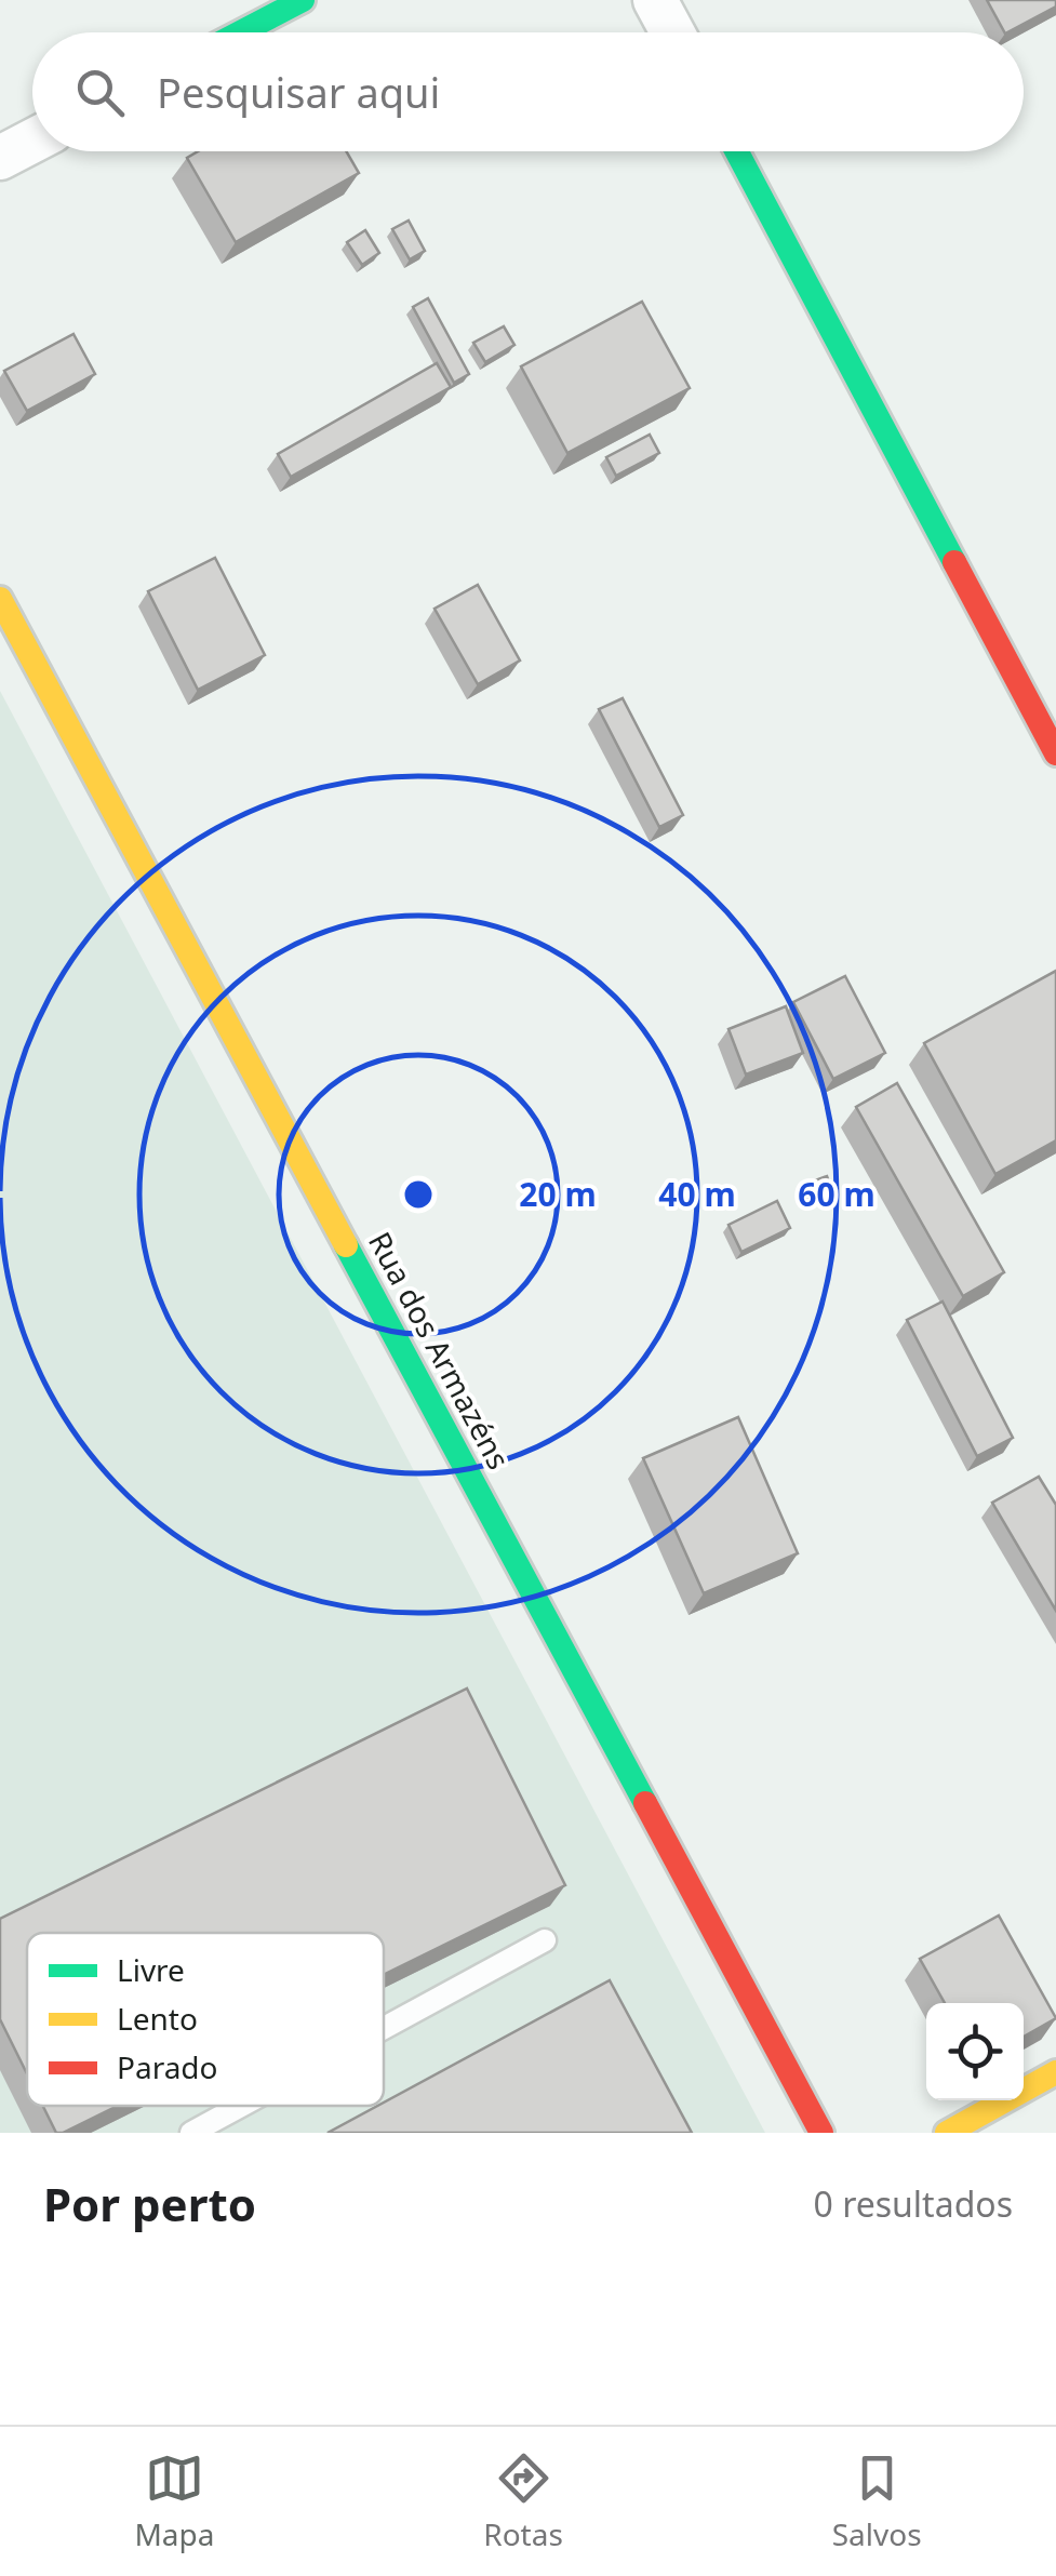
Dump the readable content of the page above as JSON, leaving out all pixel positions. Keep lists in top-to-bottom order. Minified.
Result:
{"streets":{"street":["Rua dos Armazéns"]},"legend":["Livre","Lento","Parado"],"page":{"search":"Pesquisar aqui","heading":["Por perto","0 resultados"],"nav":["Mapa","Rotas","Salvos"]},"rings":["20 m","40 m","60 m"]}
